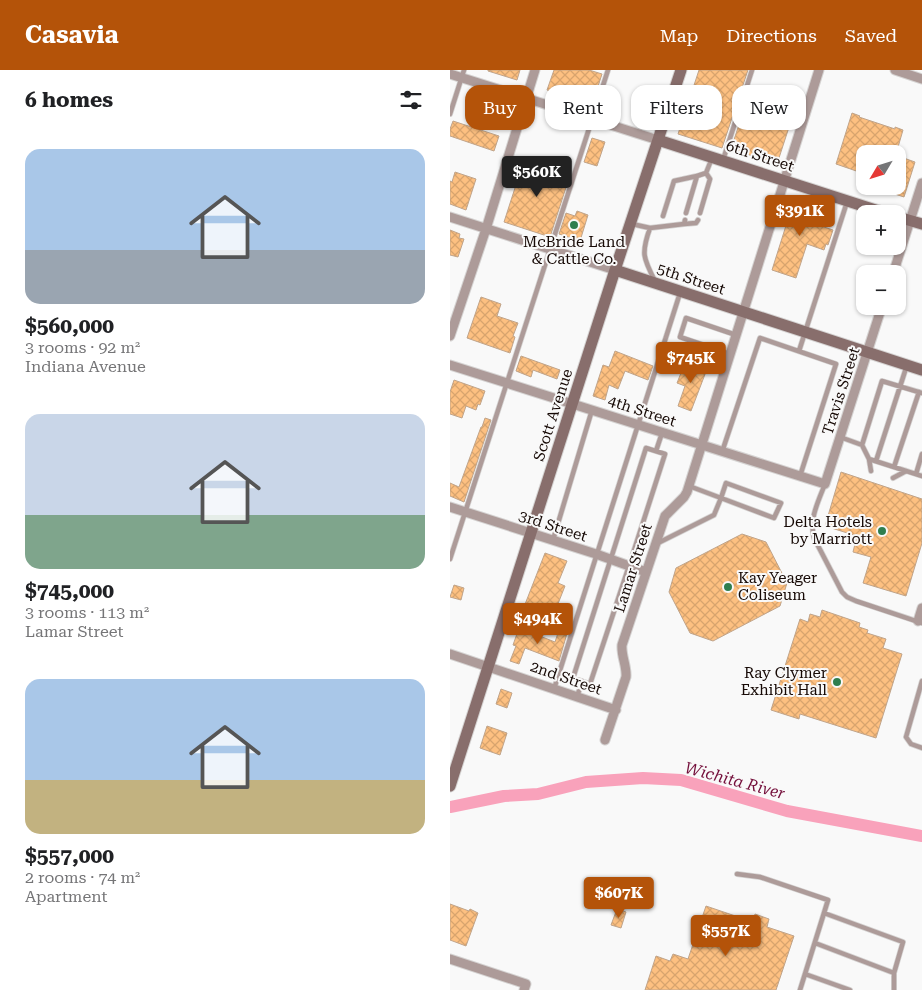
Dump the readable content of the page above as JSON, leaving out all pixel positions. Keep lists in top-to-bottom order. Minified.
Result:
{"streets":{"main road":["6th Street","5th Street","Scott Avenue"],"street":["Travis Street","4th Street","3rd Street","Lamar Street","2nd Street"]},"crossings":[["6th Street","Scott Avenue"],["6th Street","Lamar Street"],["5th Street","Travis Street"],["5th Street","Scott Avenue"],["5th Street","Lamar Street"],["Travis Street","4th Street"],["4th Street","Scott Avenue"],["4th Street","Lamar Street"],["Scott Avenue","3rd Street"],["Scott Avenue","2nd Street"],["3rd Street","Lamar Street"],["Lamar Street","2nd Street"]],"water":["Wichita River"],"places":["McBride Land & Cattle Co.","Delta Hotels by Marriott","Kay Yeager Coliseum","Ray Clymer Exhibit Hall"],"north":"bottom left","page":{"header":"Casavia","nav":["Map","Directions","Saved"],"heading":"6 homes","chip":["Buy","Rent","Filters","New"],"list":[{"name":"$560,000","note":"3 rooms · 92 m² · Indiana Avenue"},{"name":"$745,000","note":"3 rooms · 113 m² · Lamar Street"},{"name":"$557,000","note":"2 rooms · 74 m² · Apartment"}],"map_buttons":["+","−"],"price":["$560K","$391K","$745K","$494K","$607K","$557K"]}}
